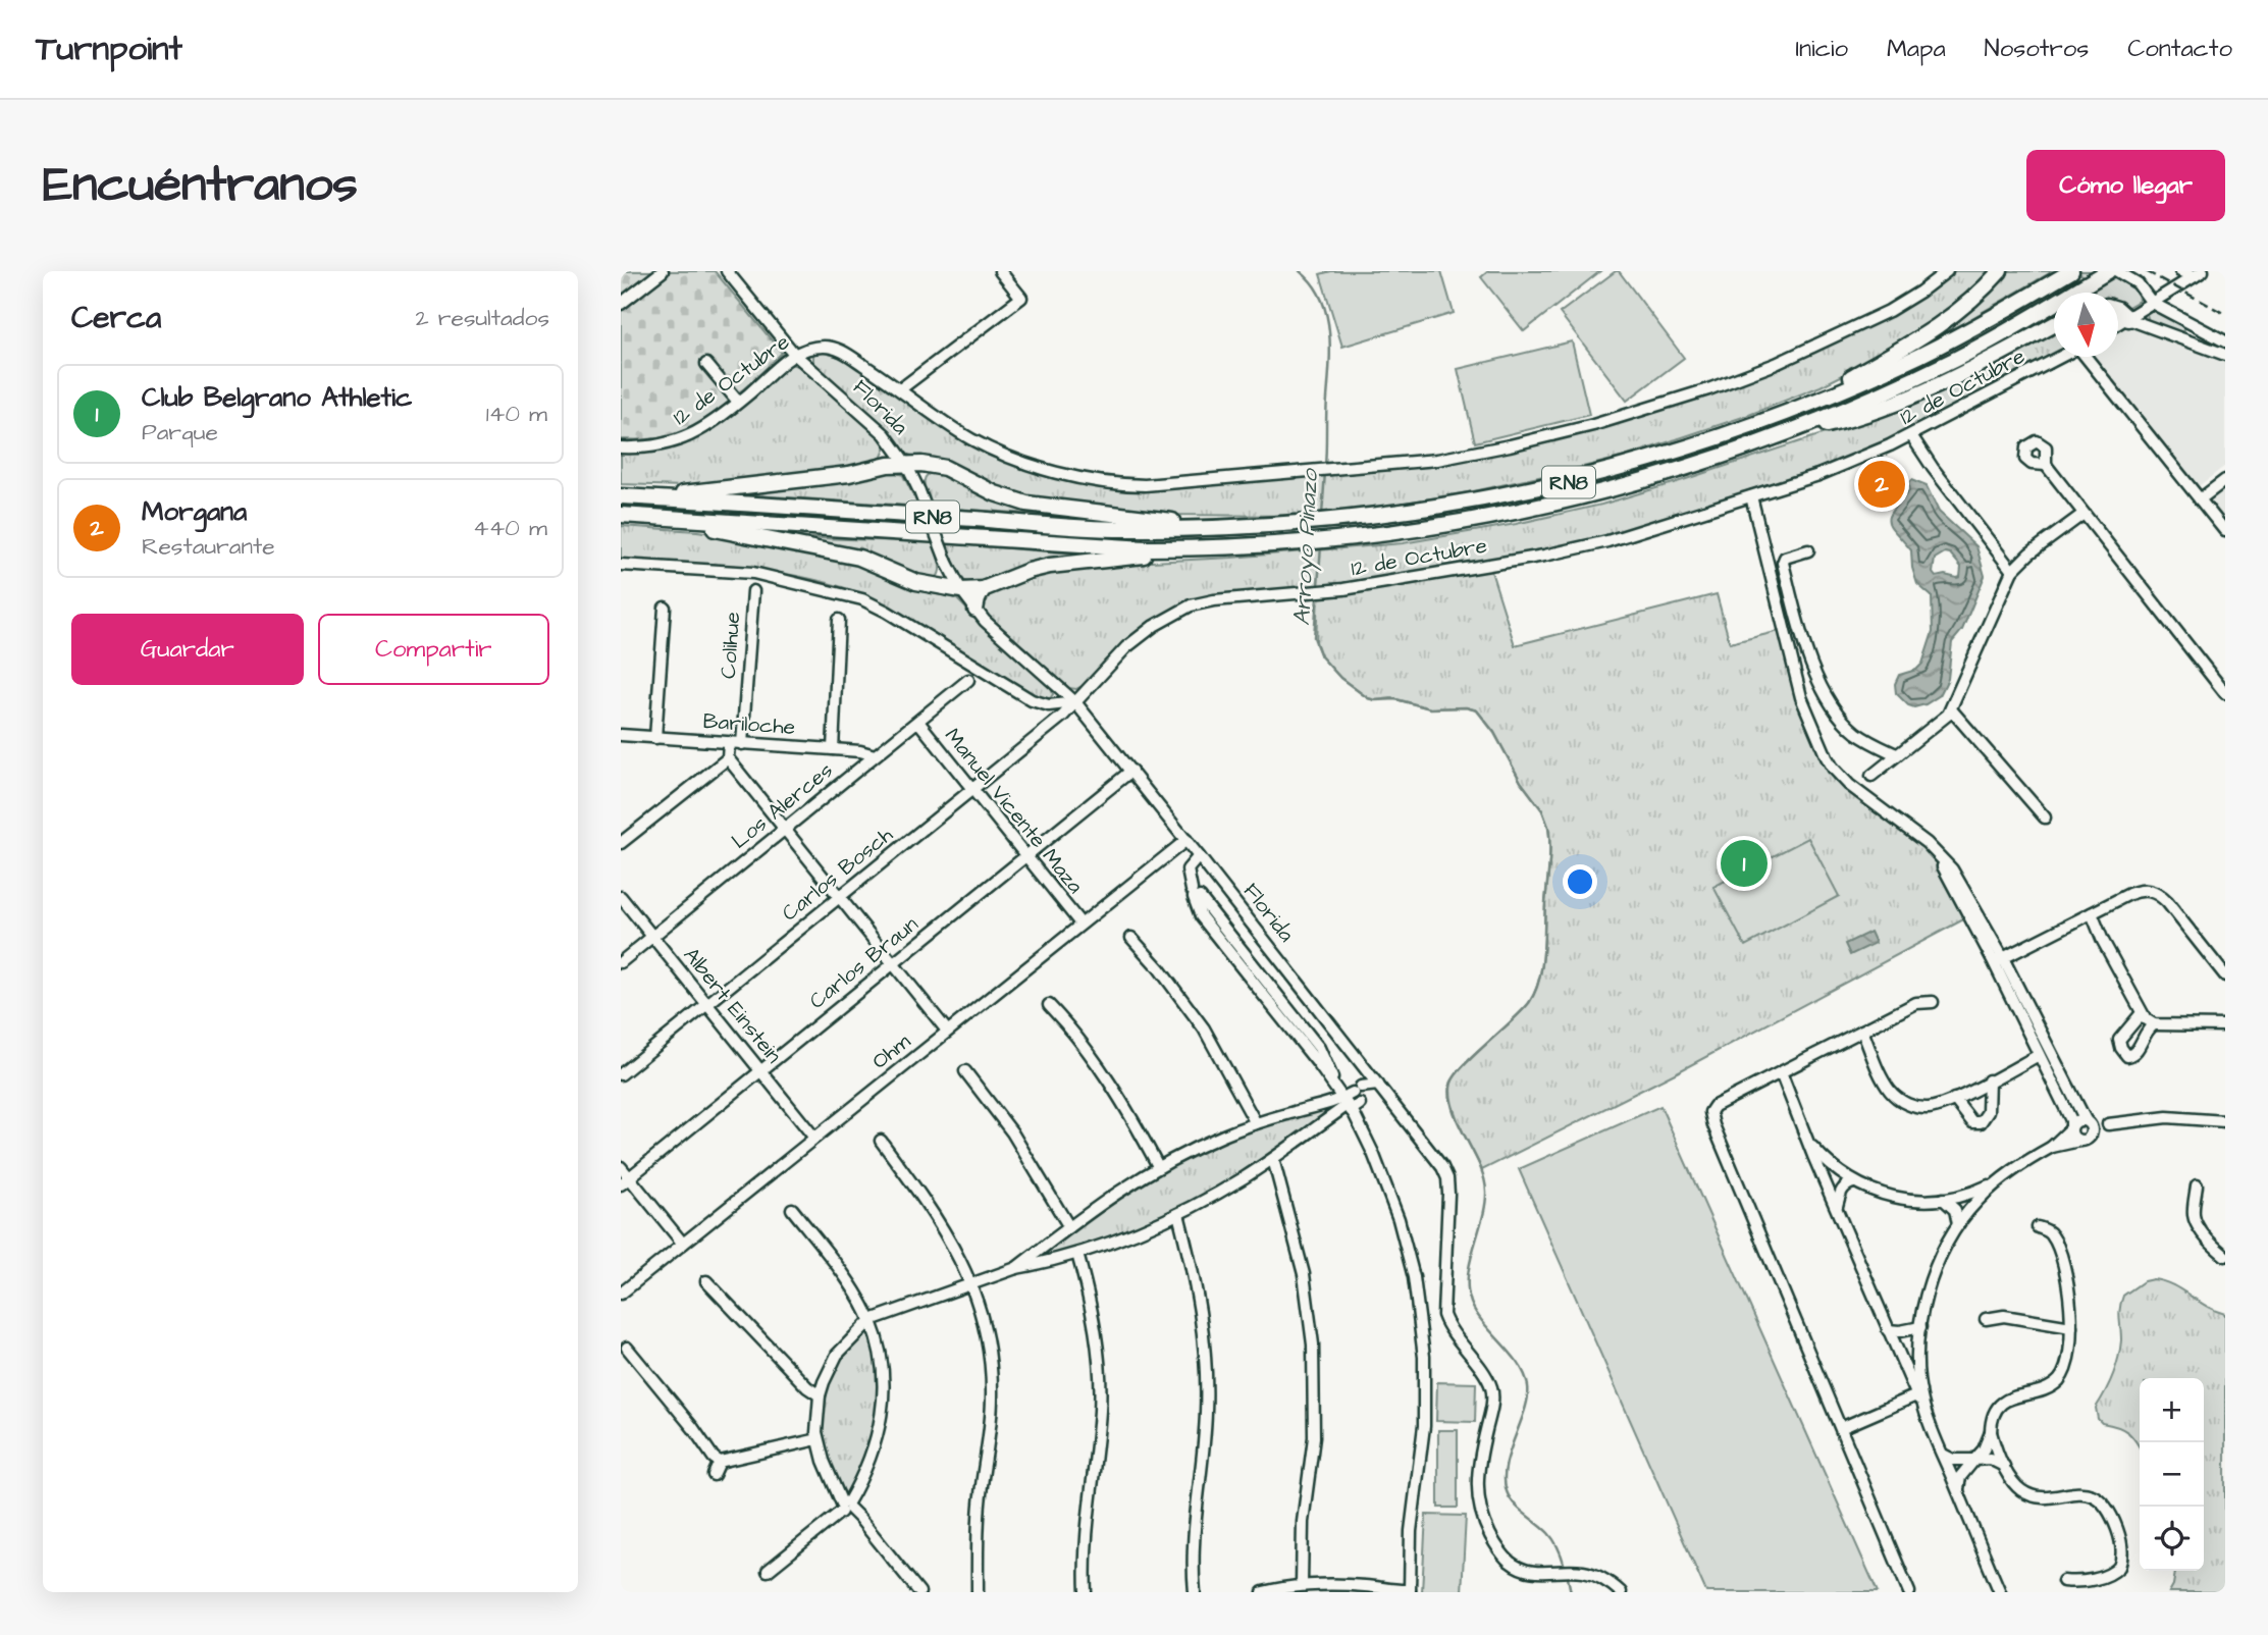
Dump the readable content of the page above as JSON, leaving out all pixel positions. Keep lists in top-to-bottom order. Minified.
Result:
{"streets":{"highway":["RN8"],"street":["12 de Octubre","Florida","Colihue","Bariloche","Los Alerces","Manuel Vicente Maza","Carlos Bosch","Carlos Braun","Albert Einstein","Ohm"]},"crossings":[["12 de Octubre","Florida"],["12 de Octubre","Carlos Bosch"],["Florida","Carlos Bosch"],["Florida","Carlos Braun"],["Florida","Ohm"],["Colihue","Bariloche"],["Bariloche","Los Alerces"],["Los Alerces","Manuel Vicente Maza"],["Los Alerces","Albert Einstein"],["Manuel Vicente Maza","Carlos Bosch"],["Manuel Vicente Maza","Carlos Braun"],["Manuel Vicente Maza","Ohm"],["Carlos Bosch","Albert Einstein"],["Carlos Braun","Albert Einstein"],["Albert Einstein","Ohm"]],"water":["Arroyo Pinazo"],"north":"bottom","page":{"header":"Turnpoint","nav":["Inicio","Mapa","Nosotros","Contacto"],"buttons":["Cómo llegar",["Guardar","Compartir"]],"title":"Encuéntranos","heading":["Cerca","2 resultados"],"list":[{"mark":"1","name":"Club Belgrano Athletic","note":"Parque","value":"140 m"},{"mark":"2","name":"Morgana","note":"Restaurante","value":"440 m"}],"pins":["2","1"],"map_buttons":["+","−"]}}
